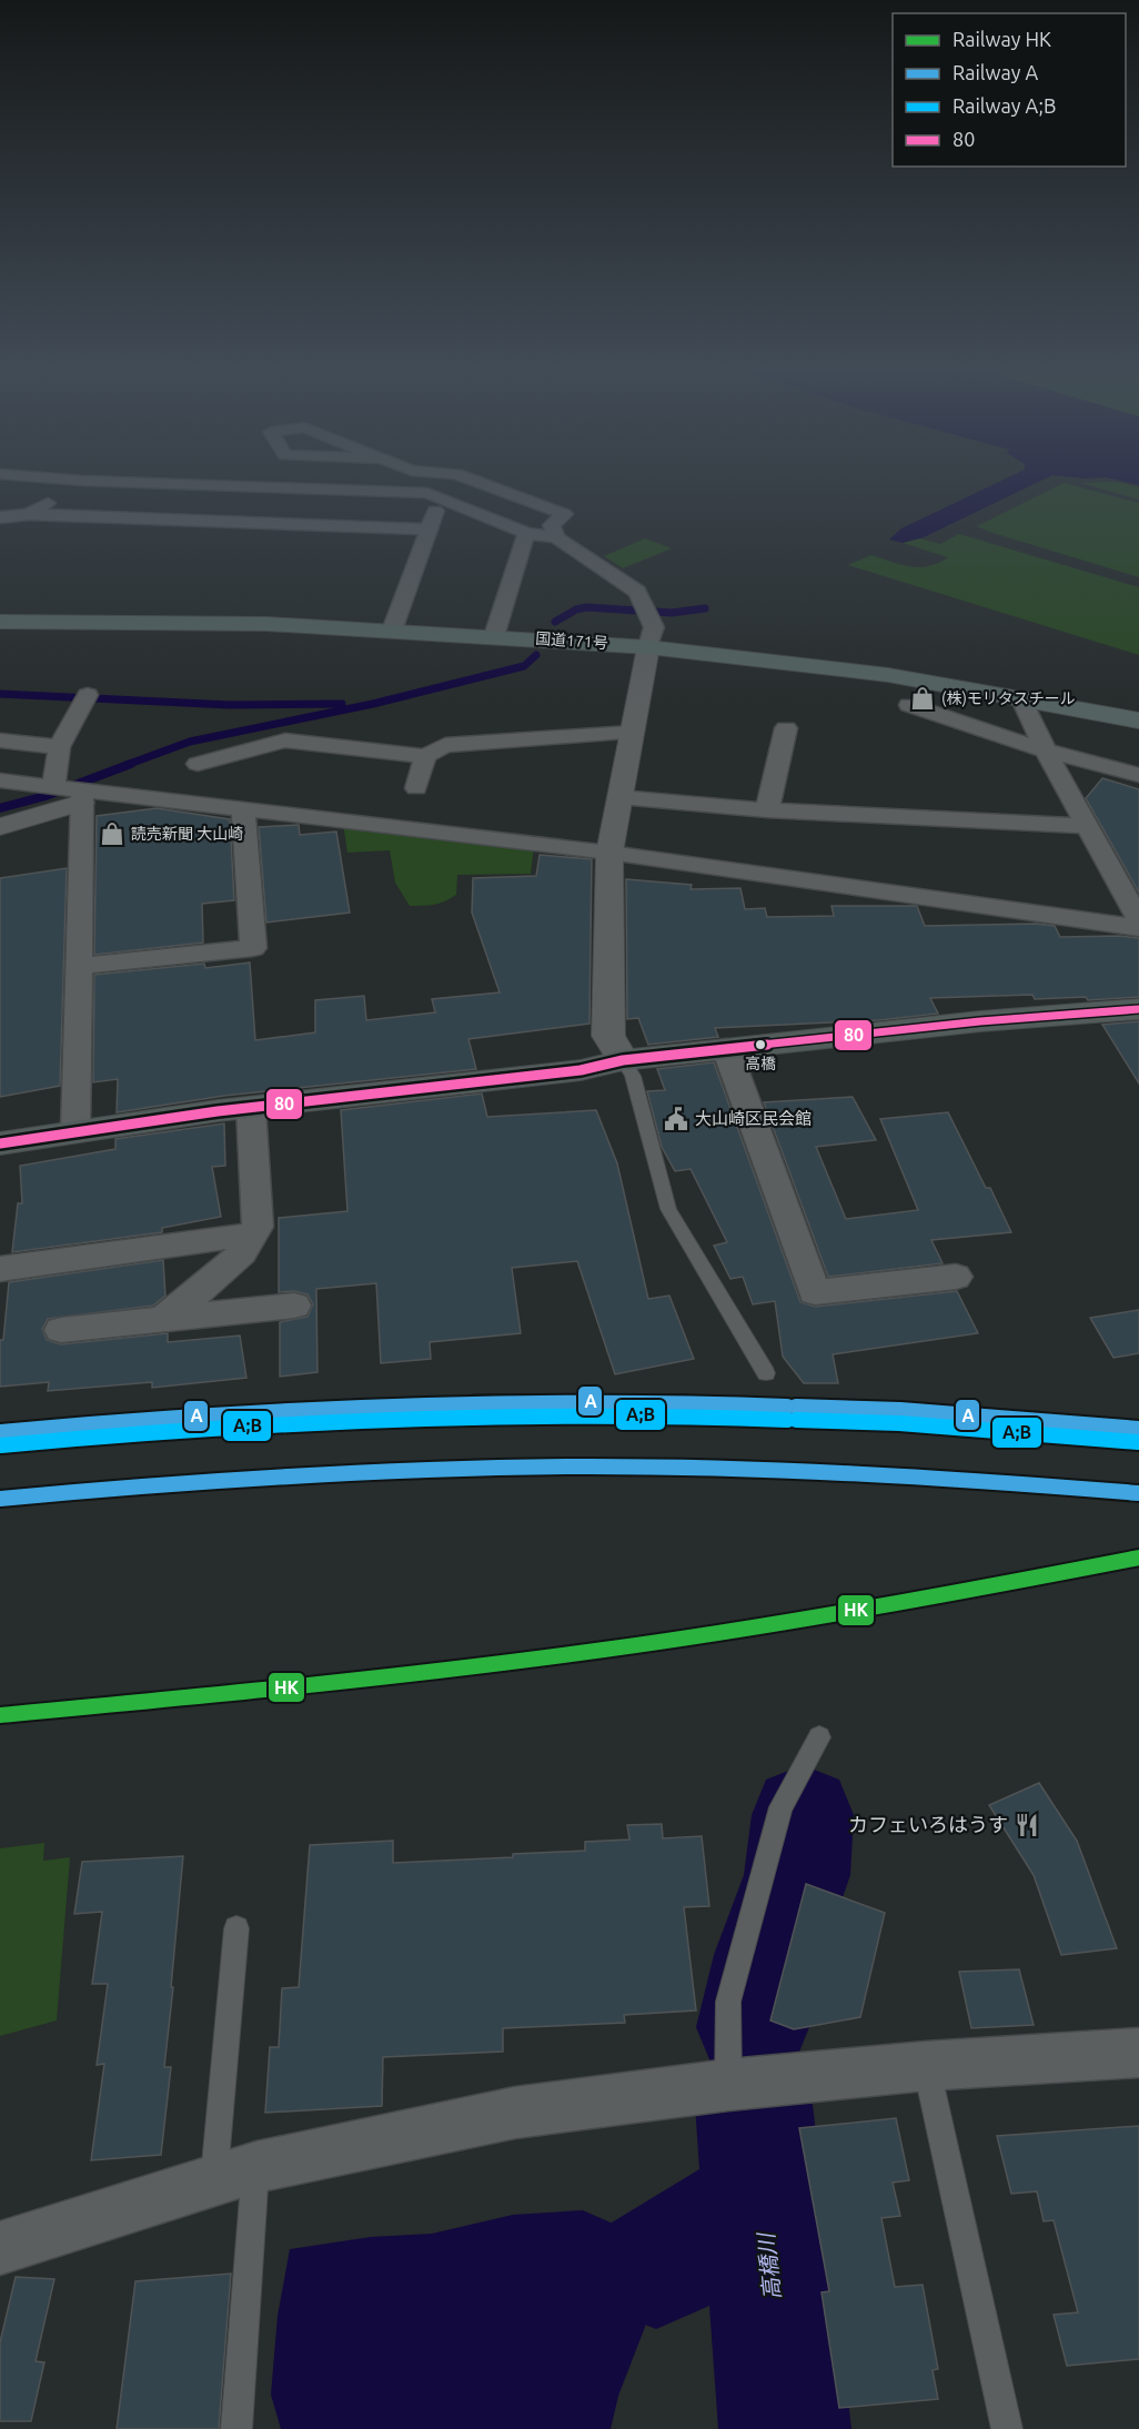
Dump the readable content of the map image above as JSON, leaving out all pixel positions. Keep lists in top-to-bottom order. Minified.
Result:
{"streets":{"highway":["国道171号"]},"water":["高橋川"],"places":{"shop":["(株)モリタスチール","読売新聞 大山崎"],"other":["高橋"],"public building":["大山崎区民会館"],"restaurant":["カフェいろはうす"]},"lines":["transit line 80","rail line A","rail line A;B","rail line HK"],"legend":["Railway HK","Railway A","Railway A;B","80"]}
